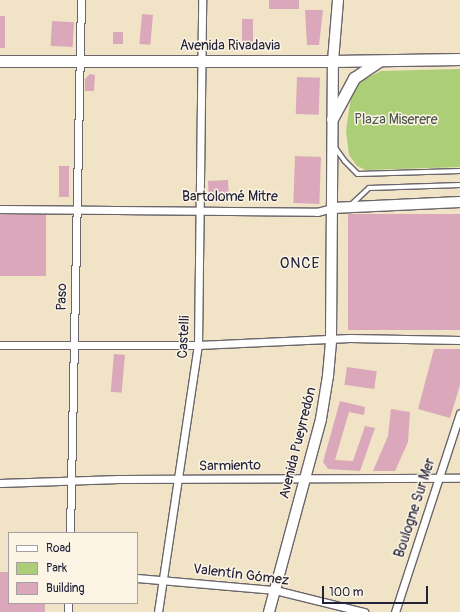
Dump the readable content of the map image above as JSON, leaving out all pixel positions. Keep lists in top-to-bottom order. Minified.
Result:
{"streets":{"main road":["Avenida Rivadavia","Bartolomé Mitre","Avenida Pueyrredón"],"street":["Paso","Castelli","Sarmiento","Boulogne Sur Mer","Valentín Gómez"]},"crossings":[["Avenida Rivadavia","Paso"],["Avenida Rivadavia","Castelli"],["Avenida Rivadavia","Avenida Pueyrredón"],["Bartolomé Mitre","Paso"],["Bartolomé Mitre","Castelli"],["Bartolomé Mitre","Avenida Pueyrredón"],["Paso","Sarmiento"],["Castelli","Sarmiento"],["Castelli","Valentín Gómez"],["Avenida Pueyrredón","Sarmiento"],["Avenida Pueyrredón","Valentín Gómez"],["Sarmiento","Boulogne Sur Mer"]],"districts":["ONCE"],"parks":["Plaza Miserere"],"legend":["Road","Park","Building"],"scale_bar":"100 m"}
